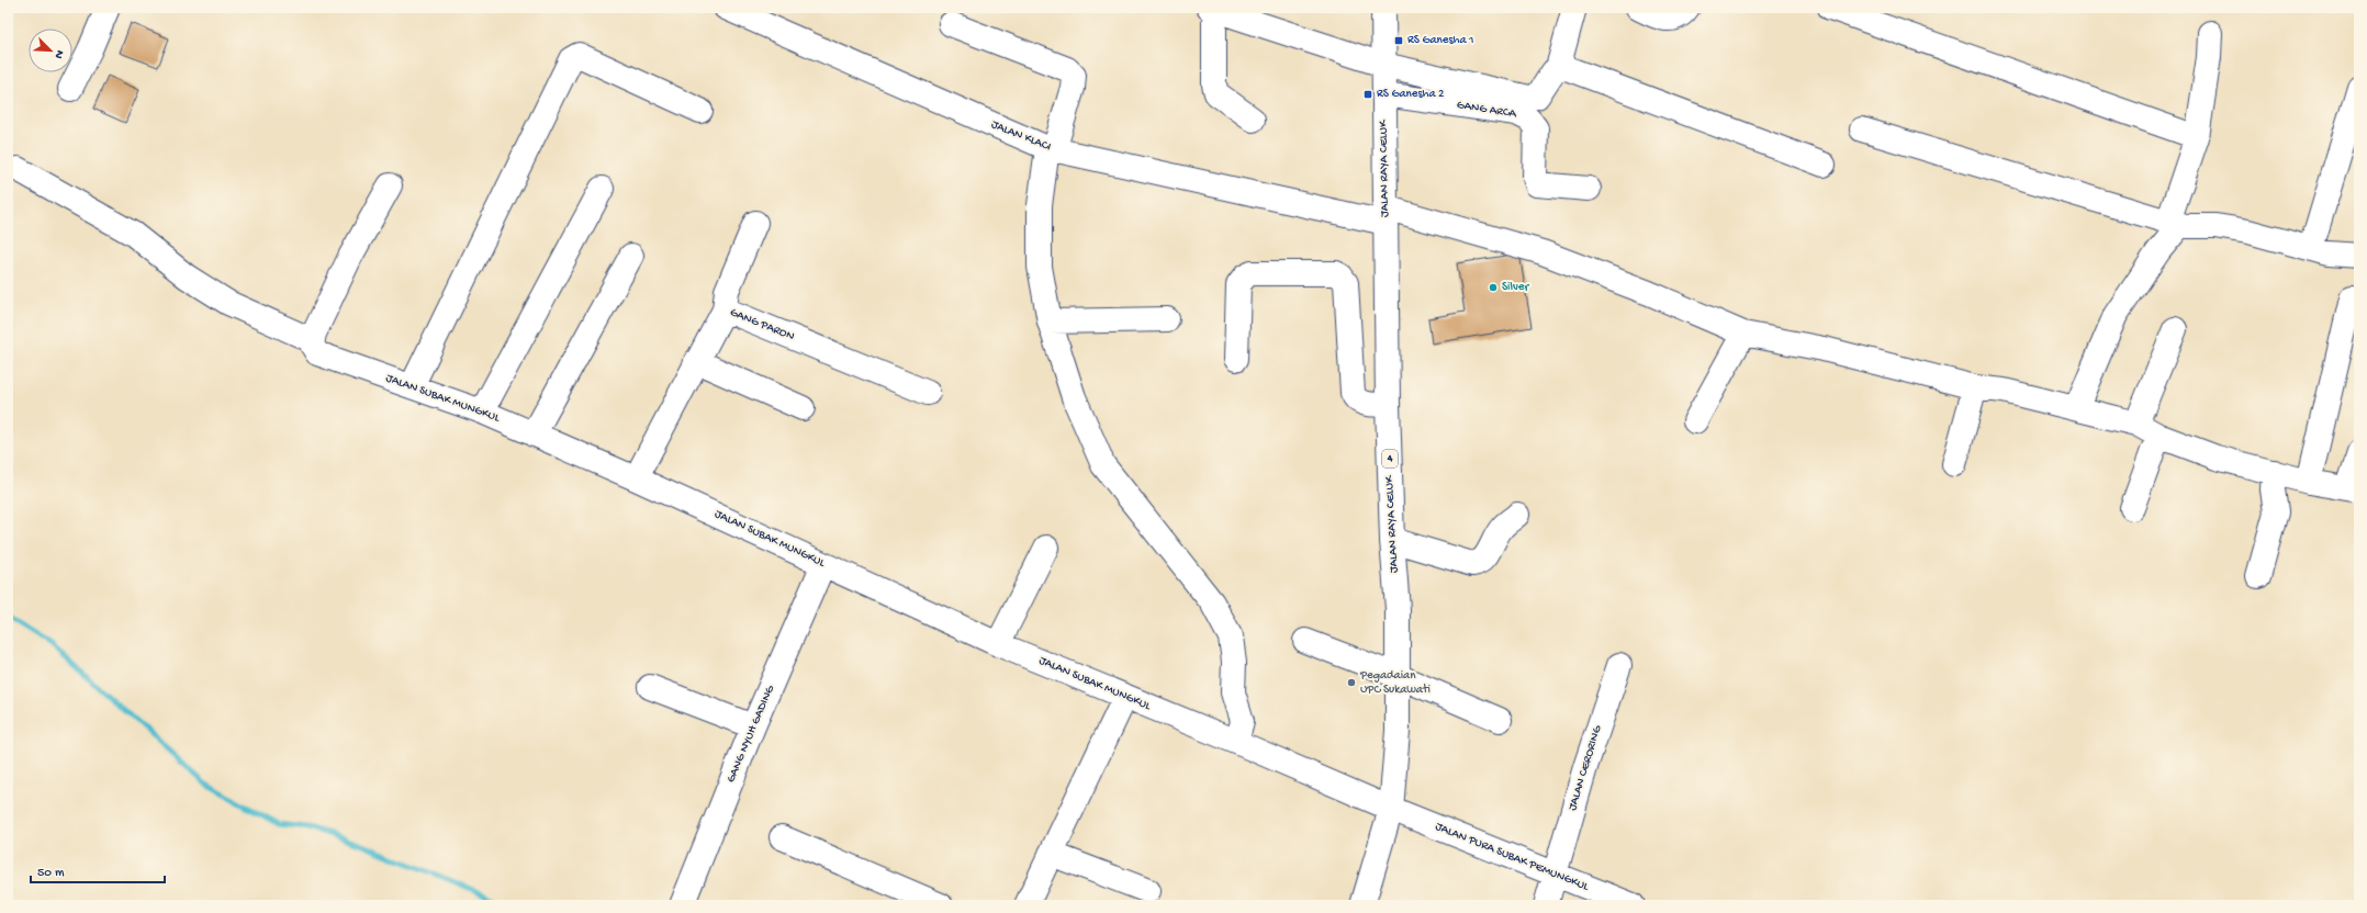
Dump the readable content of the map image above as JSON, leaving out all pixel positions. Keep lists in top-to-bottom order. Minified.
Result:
{"streets":{"main road":["GANG ARCA","JALAN KLACI","JALAN RAYA CELUK","GANG PARON","JALAN SUBAK MUNGKUL","4","GANG NYUH GADING","JALAN CERORING","JALAN PURA SUBAK PEMUNGKUL"]},"crossings":[["GANG ARCA","JALAN RAYA CELUK"],["JALAN KLACI","JALAN RAYA CELUK"],["JALAN RAYA CELUK","JALAN SUBAK MUNGKUL"],["JALAN RAYA CELUK","JALAN PURA SUBAK PEMUNGKUL"],["GANG PARON","JALAN SUBAK MUNGKUL"],["JALAN SUBAK MUNGKUL","GANG NYUH GADING"],["JALAN SUBAK MUNGKUL","JALAN PURA SUBAK PEMUNGKUL"],["JALAN CERORING","JALAN PURA SUBAK PEMUNGKUL"]],"places":{"transit":["RS Ganesha 1","RS Ganesha 2"],"other":["Silver","Pegadaian UPC Sukawati"]},"scale_bar":"50 m","north":"bottom right"}
